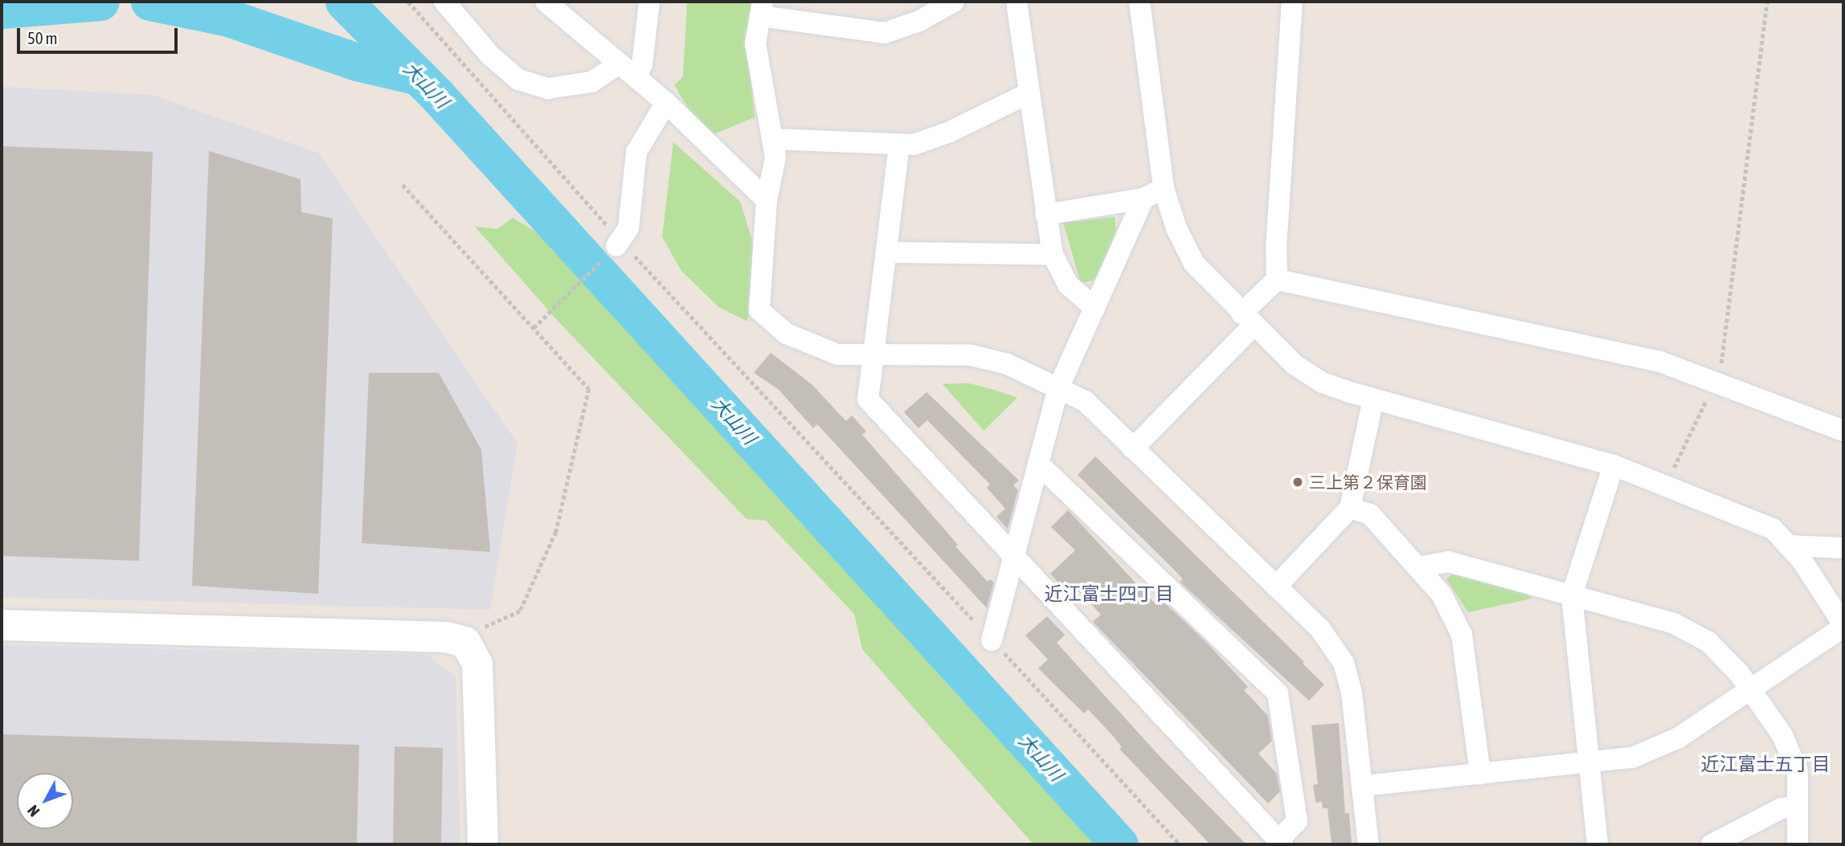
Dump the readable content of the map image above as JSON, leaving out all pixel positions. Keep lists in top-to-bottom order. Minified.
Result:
{"districts":["近江富士四丁目","近江富士五丁目"],"water":["大山川"],"places":["三上第２保育園"],"scale_bar":"50 m","north":"bottom left"}
